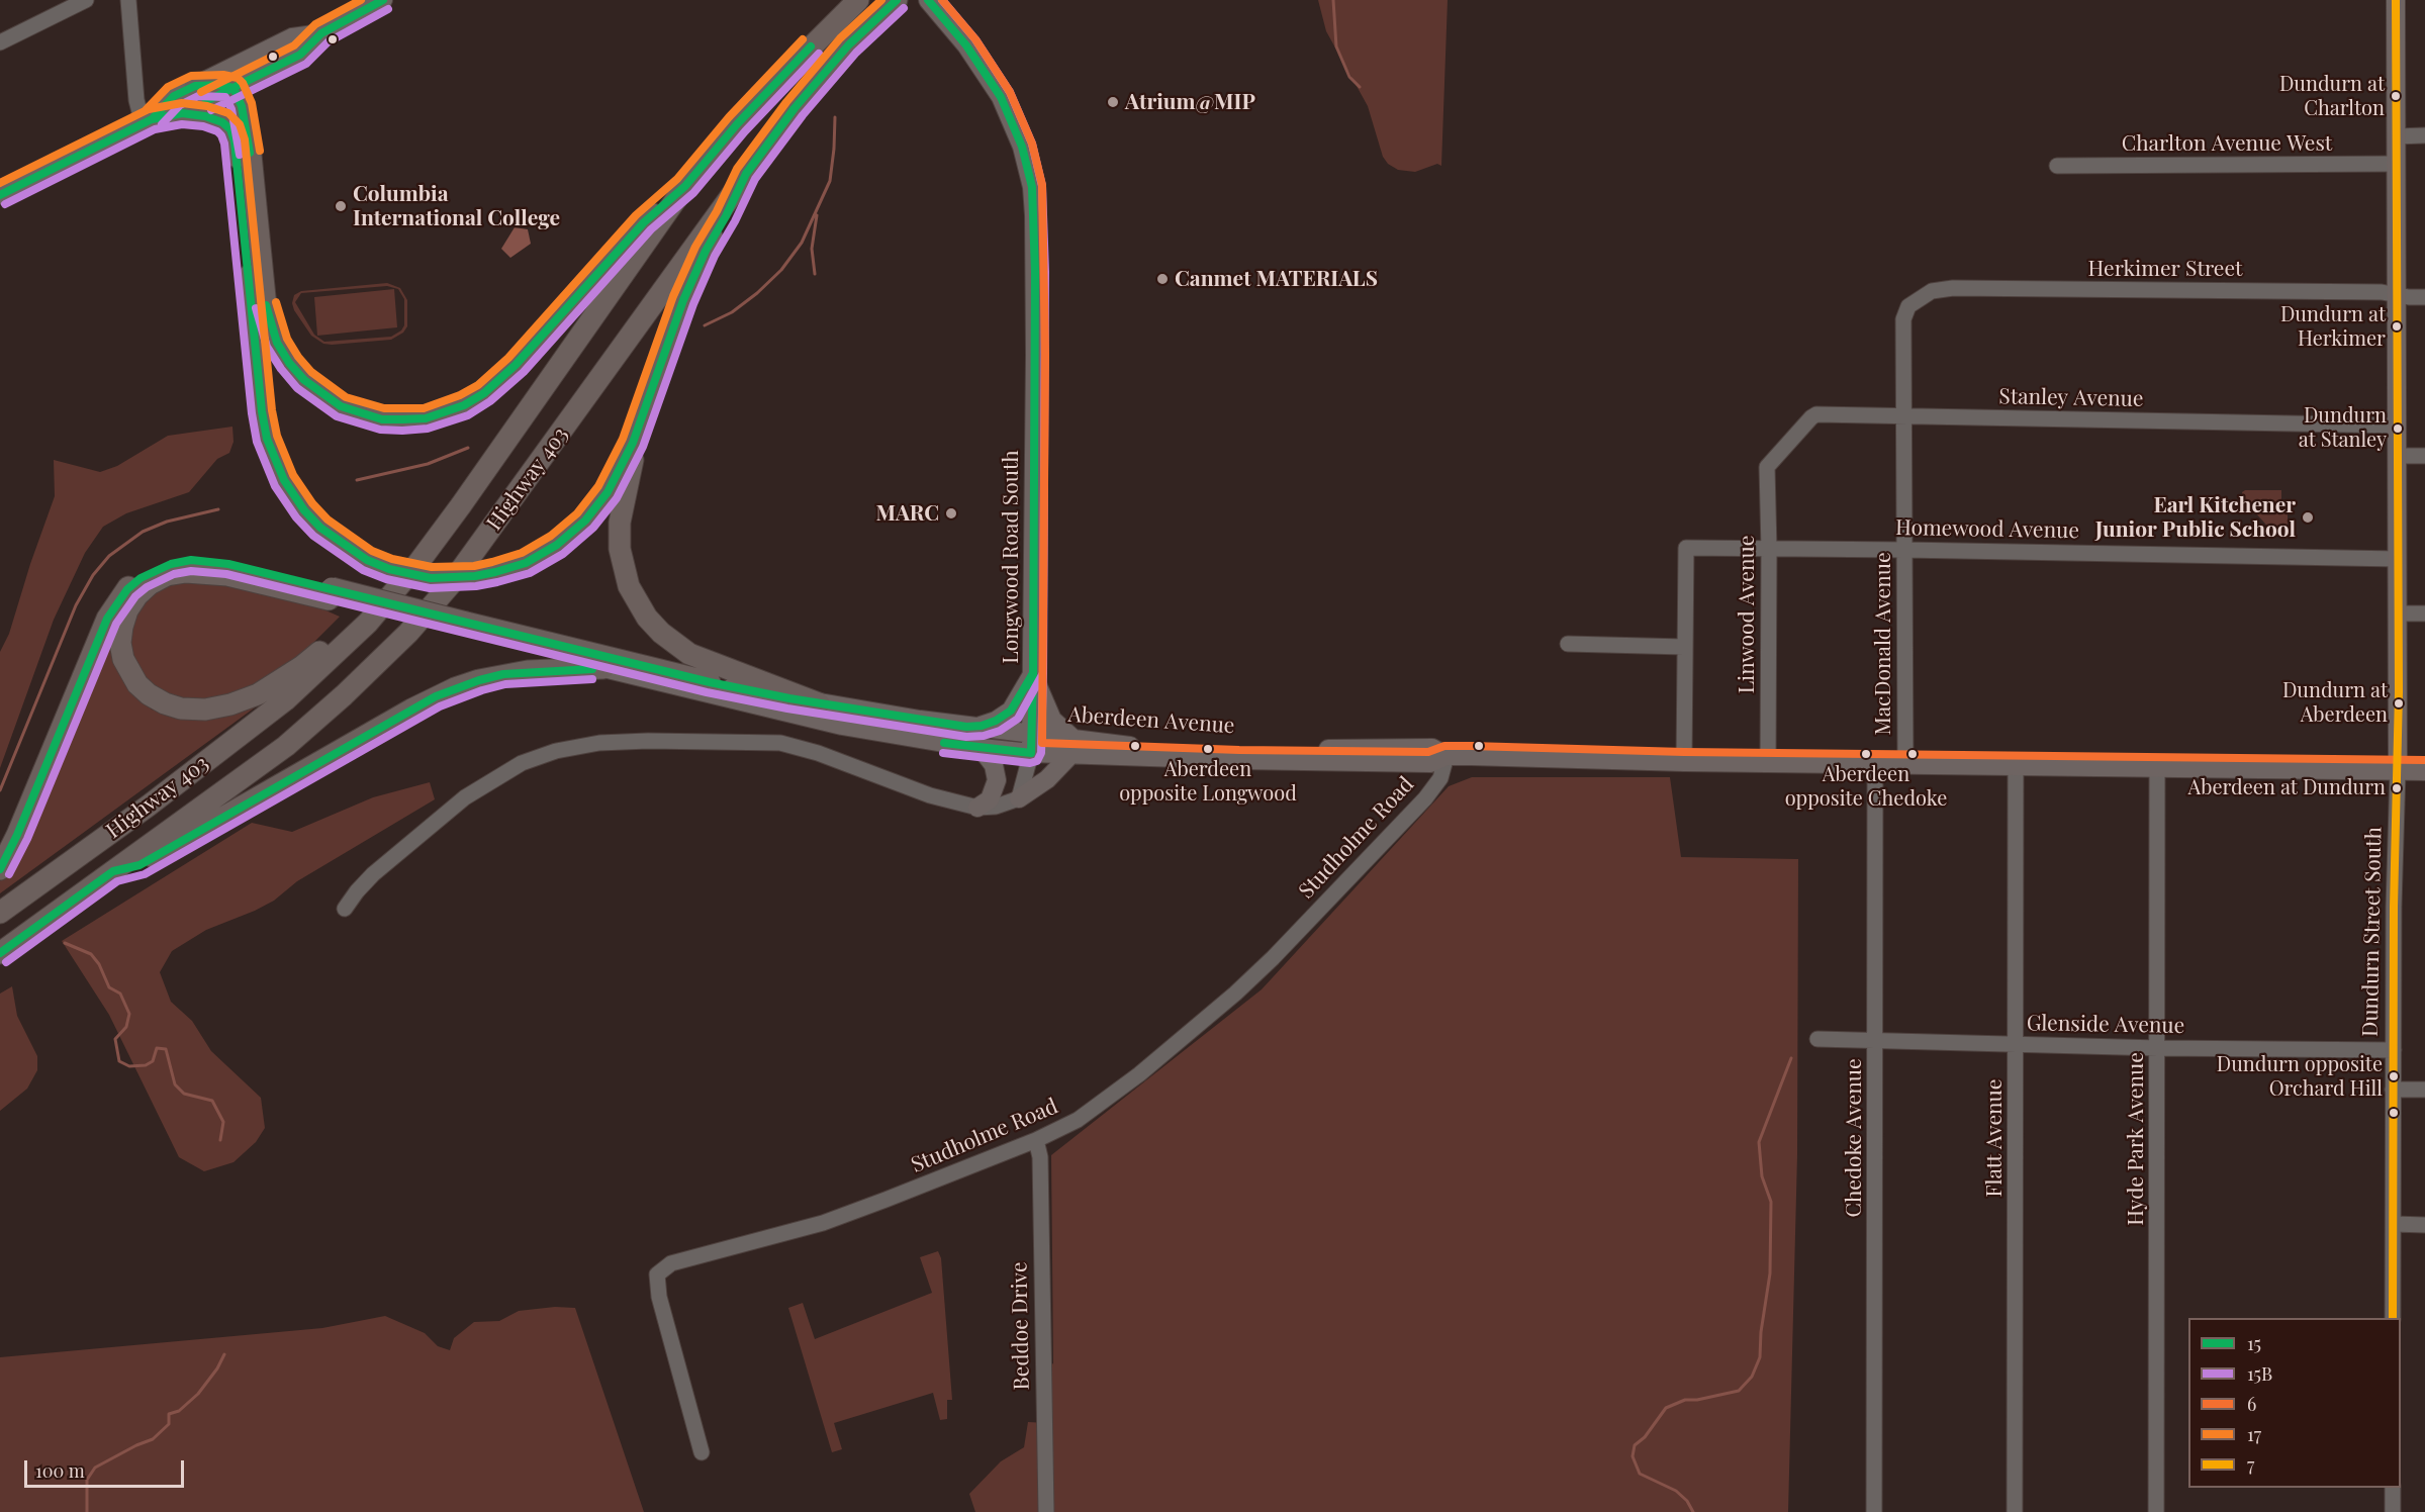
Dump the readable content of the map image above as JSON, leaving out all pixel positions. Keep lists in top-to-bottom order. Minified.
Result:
{"streets":{"highway":["Highway 403"],"main road":["Longwood Road South","Aberdeen Avenue","Dundurn Street South"],"street":["Charlton Avenue West","Herkimer Street","Stanley Avenue","Homewood Avenue","Linwood Avenue","MacDonald Avenue","Studholme Road","Glenside Avenue","Chedoke Avenue","Flatt Avenue","Hyde Park Avenue","Beddoe Drive"]},"crossings":[["Charlton Avenue West","Dundurn Street South"],["Herkimer Street","MacDonald Avenue"],["Herkimer Street","Dundurn Street South"],["Stanley Avenue","Linwood Avenue"],["Stanley Avenue","MacDonald Avenue"],["Stanley Avenue","Dundurn Street South"],["Homewood Avenue","Linwood Avenue"],["Homewood Avenue","MacDonald Avenue"],["Homewood Avenue","Dundurn Street South"],["Longwood Road South","Aberdeen Avenue"],["Linwood Avenue","Aberdeen Avenue"],["MacDonald Avenue","Aberdeen Avenue"],["Aberdeen Avenue","Studholme Road"],["Aberdeen Avenue","Dundurn Street South"],["Aberdeen Avenue","Chedoke Avenue"],["Aberdeen Avenue","Flatt Avenue"],["Aberdeen Avenue","Hyde Park Avenue"],["Studholme Road","Beddoe Drive"],["Dundurn Street South","Glenside Avenue"],["Glenside Avenue","Chedoke Avenue"],["Glenside Avenue","Flatt Avenue"],["Glenside Avenue","Hyde Park Avenue"]],"places":["Dundurn at Charlton","Atrium@MIP","Columbia International College","Canmet MATERIALS","Dundurn at Herkimer","Dundurn at Stanley","MARC","Earl Kitchener Junior Public School","Dundurn at Aberdeen","Aberdeen opposite Longwood","Aberdeen opposite Chedoke","Aberdeen at Dundurn","Dundurn opposite Orchard Hill"],"lines":["transit line 15","transit line 15B","transit line 6","transit line 17","transit line 7"],"legend":["15","15B","6","17","7"],"scale_bar":"100 m"}
